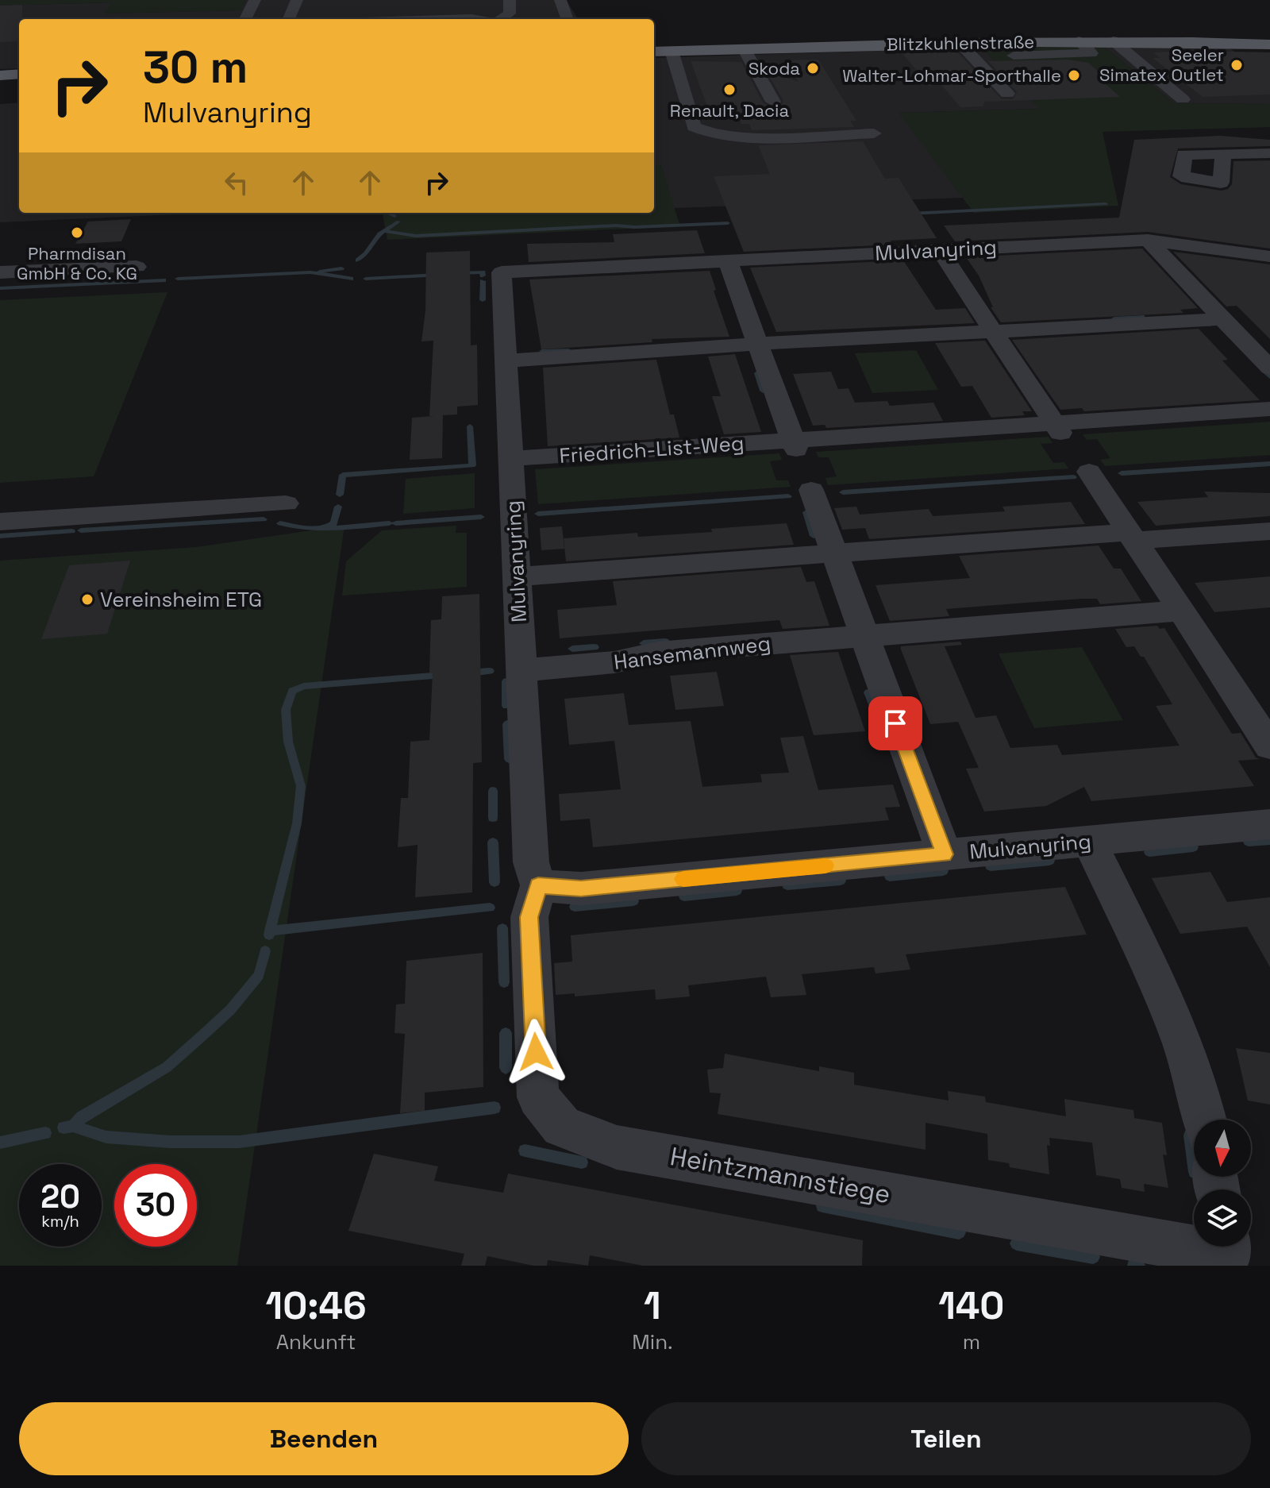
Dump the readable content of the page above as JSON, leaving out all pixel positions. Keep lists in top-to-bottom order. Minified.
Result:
{"streets":{"main road":["Blitzkuhlenstraße"],"street":["Mulvanyring","Friedrich-List-Weg","Hansemannweg","Heintzmannstiege"]},"crossings":[["Mulvanyring","Friedrich-List-Weg"],["Mulvanyring","Hansemannweg"],["Mulvanyring","Heintzmannstiege"]],"places":["Seeler Simatex Outlet","Skoda","Walter-Lohmar-Sporthalle","Renault, Dacia","Pharmdisan GmbH & Co. KG","Vereinsheim ETG"],"north":"bottom","page":{"turn":["30 m","Mulvanyring"],"speed":"20 km/h","limit":"30","eta":["10:46","Ankunft","1","Min.","140","m"],"buttons":["Beenden","Teilen"]}}
